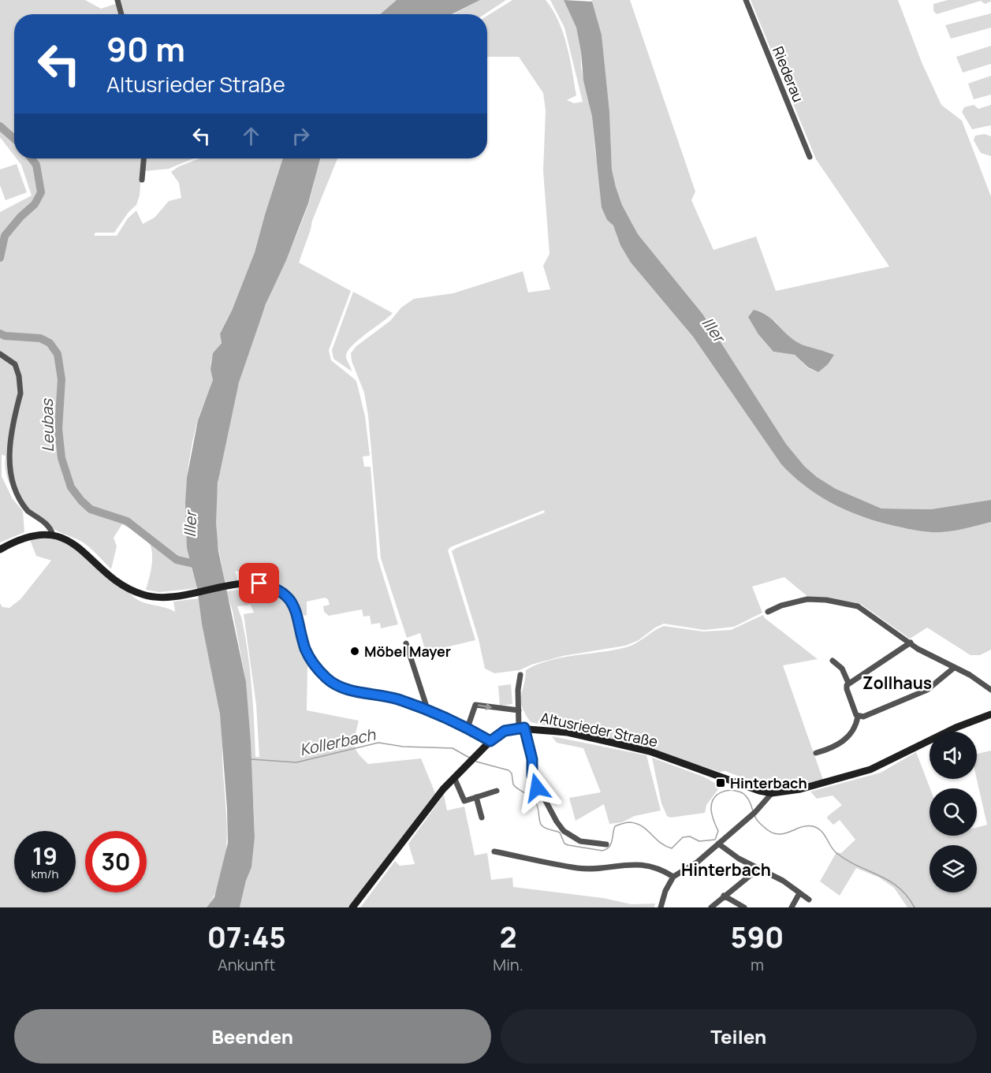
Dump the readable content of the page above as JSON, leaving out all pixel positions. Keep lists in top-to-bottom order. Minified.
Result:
{"streets":{"main road":["Altusrieder Straße"],"street":["Riederau"]},"districts":["Zollhaus","Hinterbach"],"water":["Iller","Leubas","Kollerbach"],"places":{"other":["Möbel Mayer"],"transit":["Hinterbach"]},"page":{"turn":["90 m","Altusrieder Straße"],"speed":"19 km/h","limit":"30","eta":["07:45","Ankunft","2","Min.","590","m"],"buttons":["Beenden","Teilen"]}}
